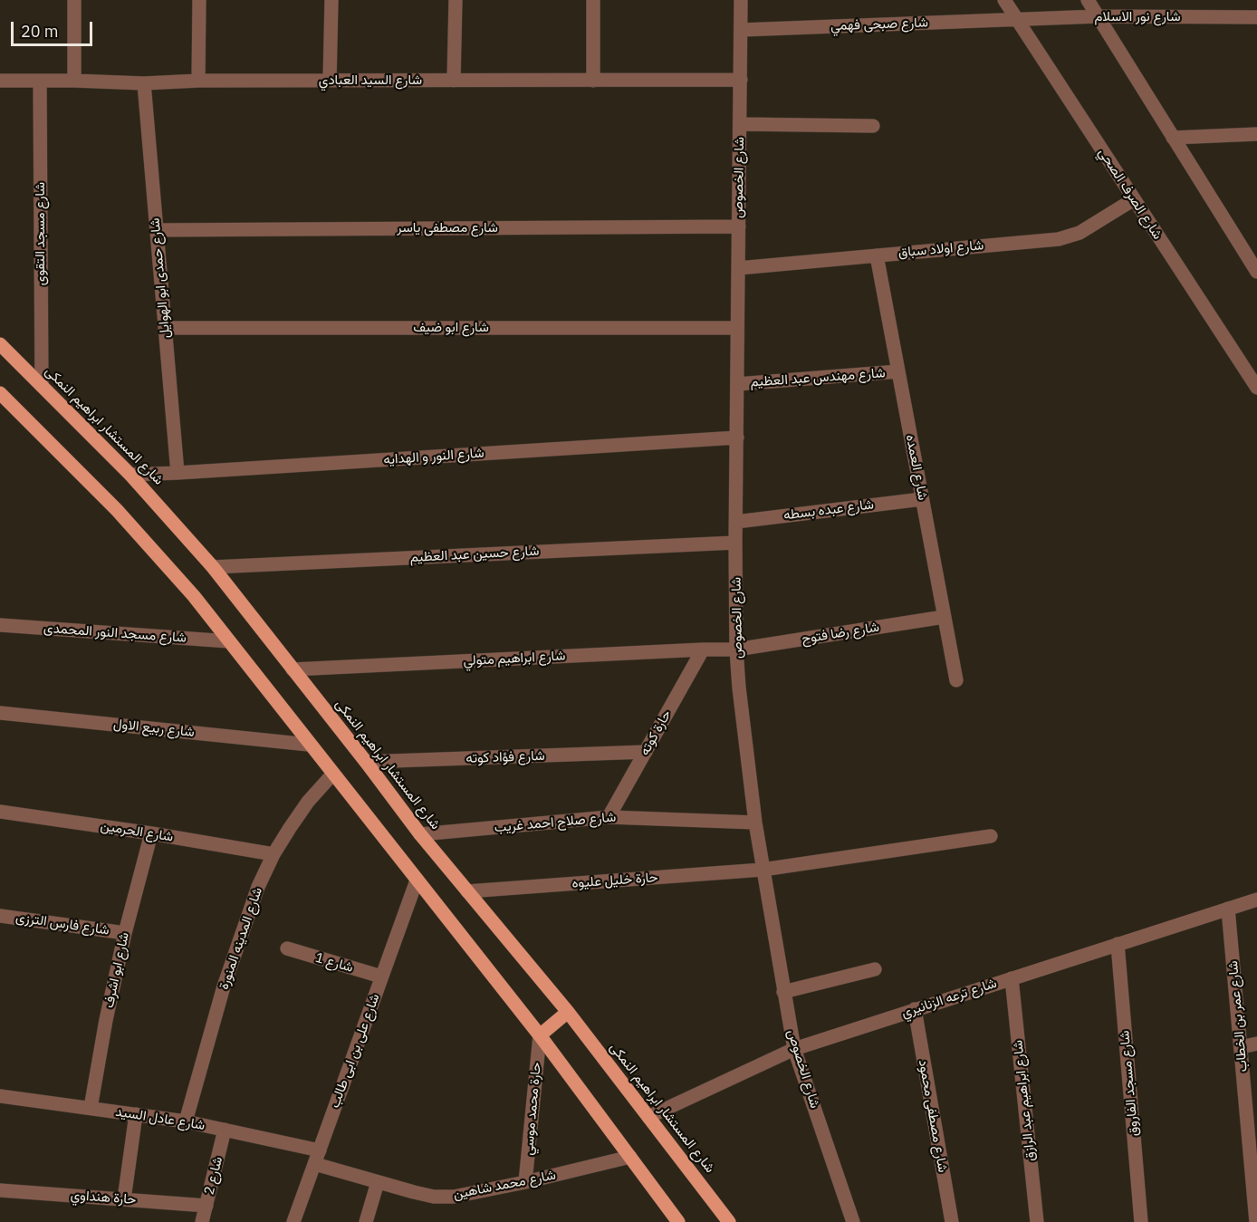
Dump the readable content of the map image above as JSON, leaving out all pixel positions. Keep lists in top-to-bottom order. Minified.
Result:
{"streets":{"main road":["شارع المستشار ابراهيم النمكى"],"street":["شارع نور الاسلام","شارع صبحى فهمي","شارع السيد العبادي","شارع الخصوص","شارع الصرف الصحي","شارع مصطفى ياسر","شارع مسجد التقوى","شارع اولاد سباق","شارع حمدى ابو الهوايل","شارع ابو ضيف","شارع مهندس عبد العظيم","شارع النور و الهدايه","شارع العمده","شارع عبده بسطه","شارع حسين عبد العظيم","شارع مسجد النور المحمدى","شارع رضا فتوح","شارع ابراهيم متولي","شارع ربيع الاول","حارة كوته","شارع فؤاد كوته","شارع صلاح احمد غريب","شارع الحرمين","حارة خليل عليوه","شارع فارس الترزى","شارع المدينه المنورة","شارع 1","شارع ابو اشرف","شارع ترعه الزنانيري","شارع عمر بن الخطاب","شارع على بن ابى طالب","شارع مسجد الفاروق","شارع ابراهيم عبد الرازق","حارة محمد موسي","شارع مصطفى محمود","شارع عادل السيد","شارع 2","شارع محمد شاهين","حارة هنداوي"]},"crossings":[["شارع نور الاسلام","شارع صبحى فهمي"],["شارع نور الاسلام","شارع الصرف الصحي"],["شارع صبحى فهمي","شارع الخصوص"],["شارع صبحى فهمي","شارع الصرف الصحي"],["شارع السيد العبادي","شارع الخصوص"],["شارع السيد العبادي","شارع مسجد التقوى"],["شارع السيد العبادي","شارع حمدى ابو الهوايل"],["شارع الخصوص","شارع مصطفى ياسر"],["شارع الخصوص","شارع اولاد سباق"],["شارع الخصوص","شارع ابو ضيف"],["شارع الخصوص","شارع مهندس عبد العظيم"],["شارع الخصوص","شارع النور و الهدايه"],["شارع الخصوص","شارع عبده بسطه"],["شارع الخصوص","شارع حسين عبد العظيم"],["شارع الخصوص","شارع رضا فتوح"],["شارع الخصوص","شارع ابراهيم متولي"],["شارع الخصوص","شارع صلاح احمد غريب"],["شارع الخصوص","حارة خليل عليوه"],["شارع الخصوص","شارع ترعه الزنانيري"],["شارع الصرف الصحي","شارع اولاد سباق"],["شارع مصطفى ياسر","شارع حمدى ابو الهوايل"],["شارع مسجد التقوى","شارع المستشار ابراهيم النمكى"],["شارع اولاد سباق","شارع العمده"],["شارع حمدى ابو الهوايل","شارع ابو ضيف"],["شارع حمدى ابو الهوايل","شارع النور و الهدايه"],["شارع مهندس عبد العظيم","شارع العمده"],["شارع المستشار ابراهيم النمكى","شارع النور و الهدايه"],["شارع المستشار ابراهيم النمكى","شارع حسين عبد العظيم"],["شارع المستشار ابراهيم النمكى","شارع ابراهيم متولي"],["شارع المستشار ابراهيم النمكى","شارع فؤاد كوته"],["شارع المستشار ابراهيم النمكى","شارع صلاح احمد غريب"],["شارع المستشار ابراهيم النمكى","حارة خليل عليوه"],["شارع المستشار ابراهيم النمكى","شارع ترعه الزنانيري"],["شارع العمده","شارع عبده بسطه"],["شارع العمده","شارع رضا فتوح"],["شارع رضا فتوح","شارع ابراهيم متولي"],["شارع ابراهيم متولي","حارة كوته"],["حارة كوته","شارع فؤاد كوته"],["حارة كوته","شارع صلاح احمد غريب"],["شارع الحرمين","شارع المدينه المنورة"],["شارع الحرمين","شارع ابو اشرف"],["شارع فارس الترزى","شارع ابو اشرف"],["شارع المدينه المنورة","شارع عادل السيد"],["شارع 1","شارع على بن ابى طالب"],["شارع ابو اشرف","شارع عادل السيد"],["شارع ترعه الزنانيري","شارع عمر بن الخطاب"],["شارع ترعه الزنانيري","شارع مسجد الفاروق"],["شارع ترعه الزنانيري","شارع ابراهيم عبد الرازق"],["شارع ترعه الزنانيري","شارع مصطفى محمود"],["شارع على بن ابى طالب","شارع عادل السيد"],["شارع على بن ابى طالب","شارع محمد شاهين"],["حارة محمد موسي","شارع محمد شاهين"],["شارع عادل السيد","شارع 2"],["شارع عادل السيد","شارع محمد شاهين"],["شارع 2","حارة هنداوي"]],"scale_bar":"20 m"}
